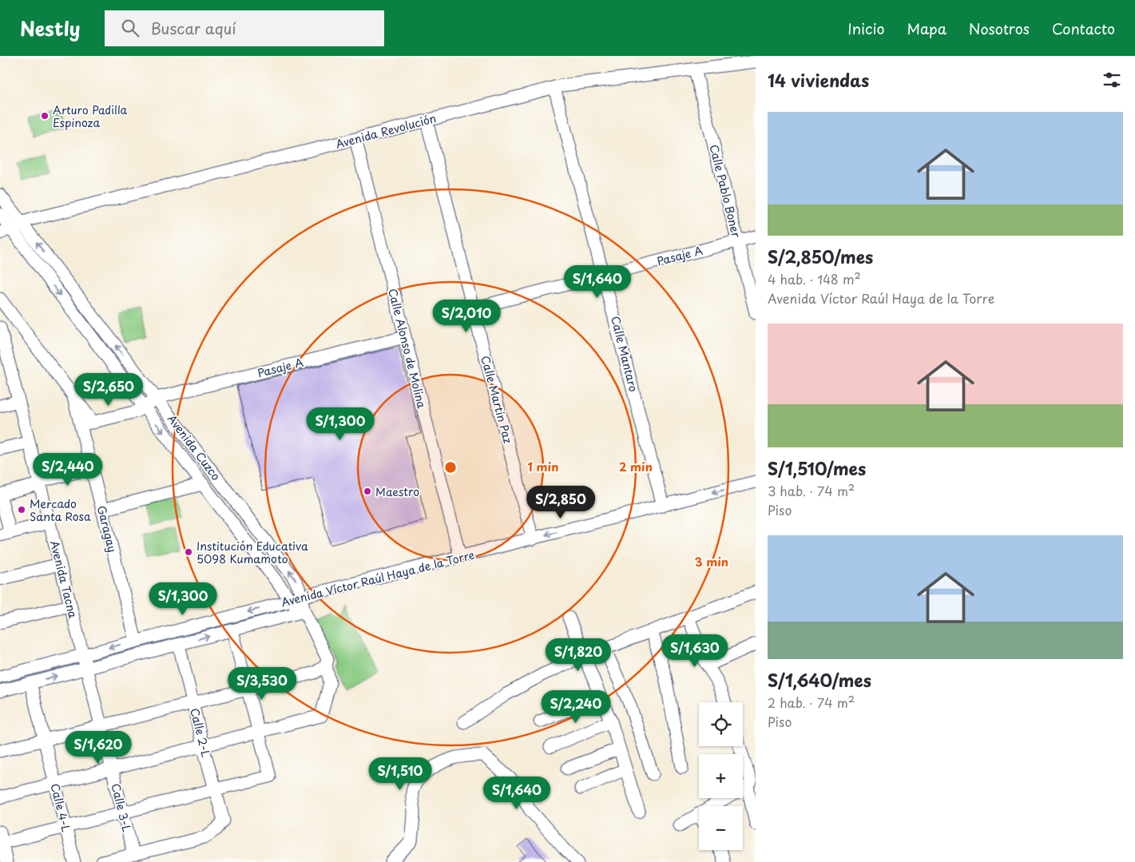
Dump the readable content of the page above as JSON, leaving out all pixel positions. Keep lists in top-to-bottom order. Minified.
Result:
{"streets":{"street":["Avenida Revolución","Calle Pablo Boner","Pasaje A","Calle Alonso de Molina","Calle Mantaro","Calle Martin Paz","Avenida Cuzco","Garagay","Avenida Víctor Raúl Haya de la Torre","Avenida Tacna","Calle 2-L","Calle 4-L","Calle 3-L"]},"crossings":[["Avenida Revolución","Calle Pablo Boner"],["Avenida Revolución","Calle Alonso de Molina"],["Avenida Revolución","Calle Mantaro"],["Avenida Revolución","Calle Martin Paz"],["Avenida Revolución","Avenida Cuzco"],["Calle Pablo Boner","Pasaje A"],["Pasaje A","Calle Alonso de Molina"],["Pasaje A","Calle Mantaro"],["Pasaje A","Calle Martin Paz"],["Pasaje A","Avenida Cuzco"],["Calle Alonso de Molina","Avenida Víctor Raúl Haya de la Torre"],["Calle Mantaro","Avenida Víctor Raúl Haya de la Torre"],["Calle Martin Paz","Avenida Víctor Raúl Haya de la Torre"],["Avenida Cuzco","Avenida Víctor Raúl Haya de la Torre"],["Garagay","Avenida Víctor Raúl Haya de la Torre"],["Avenida Víctor Raúl Haya de la Torre","Avenida Tacna"],["Avenida Víctor Raúl Haya de la Torre","Calle 2-L"],["Avenida Víctor Raúl Haya de la Torre","Calle 4-L"],["Avenida Víctor Raúl Haya de la Torre","Calle 3-L"],["Avenida Tacna","Calle 3-L"],["Calle 2-L","Calle 3-L"]],"places":["Arturo Padilla Espinoza","Maestro","Mercado Santa Rosa","Institución Educativa 5098 Kumamoto"],"page":{"header":"Nestly","search":"Buscar aquí","nav":["Inicio","Mapa","Nosotros","Contacto"],"heading":"14 viviendas","list":[{"name":"S/2,850/mes","note":"4 hab. · 148 m² · Avenida Víctor Raúl Haya de la Torre"},{"name":"S/1,510/mes","note":"3 hab. · 74 m² · Piso"},{"name":"S/1,640/mes","note":"2 hab. · 74 m² · Piso"}],"price":["S/1,640","S/2,010","S/2,650","S/1,300","S/2,440","S/2,850","S/1,300","S/1,630","S/1,820","S/3,530","S/2,240","S/1,620","S/1,510","S/1,640"],"map_buttons":["+","−"]},"rings":["1 min","2 min","3 min"]}
